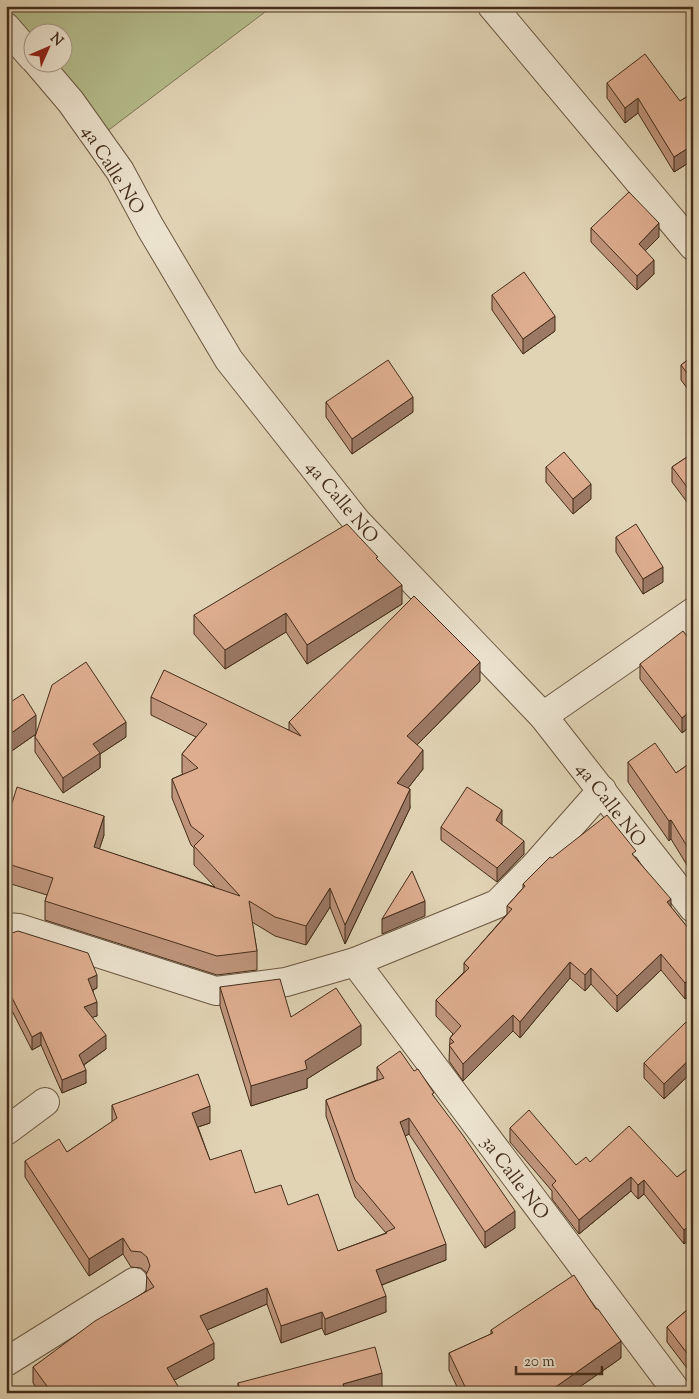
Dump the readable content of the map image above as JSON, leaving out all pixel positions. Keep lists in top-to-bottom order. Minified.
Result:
{"streets":{"street":["4a Calle NO","3a Calle NO"]},"scale_bar":"20 m","north":"top right"}
